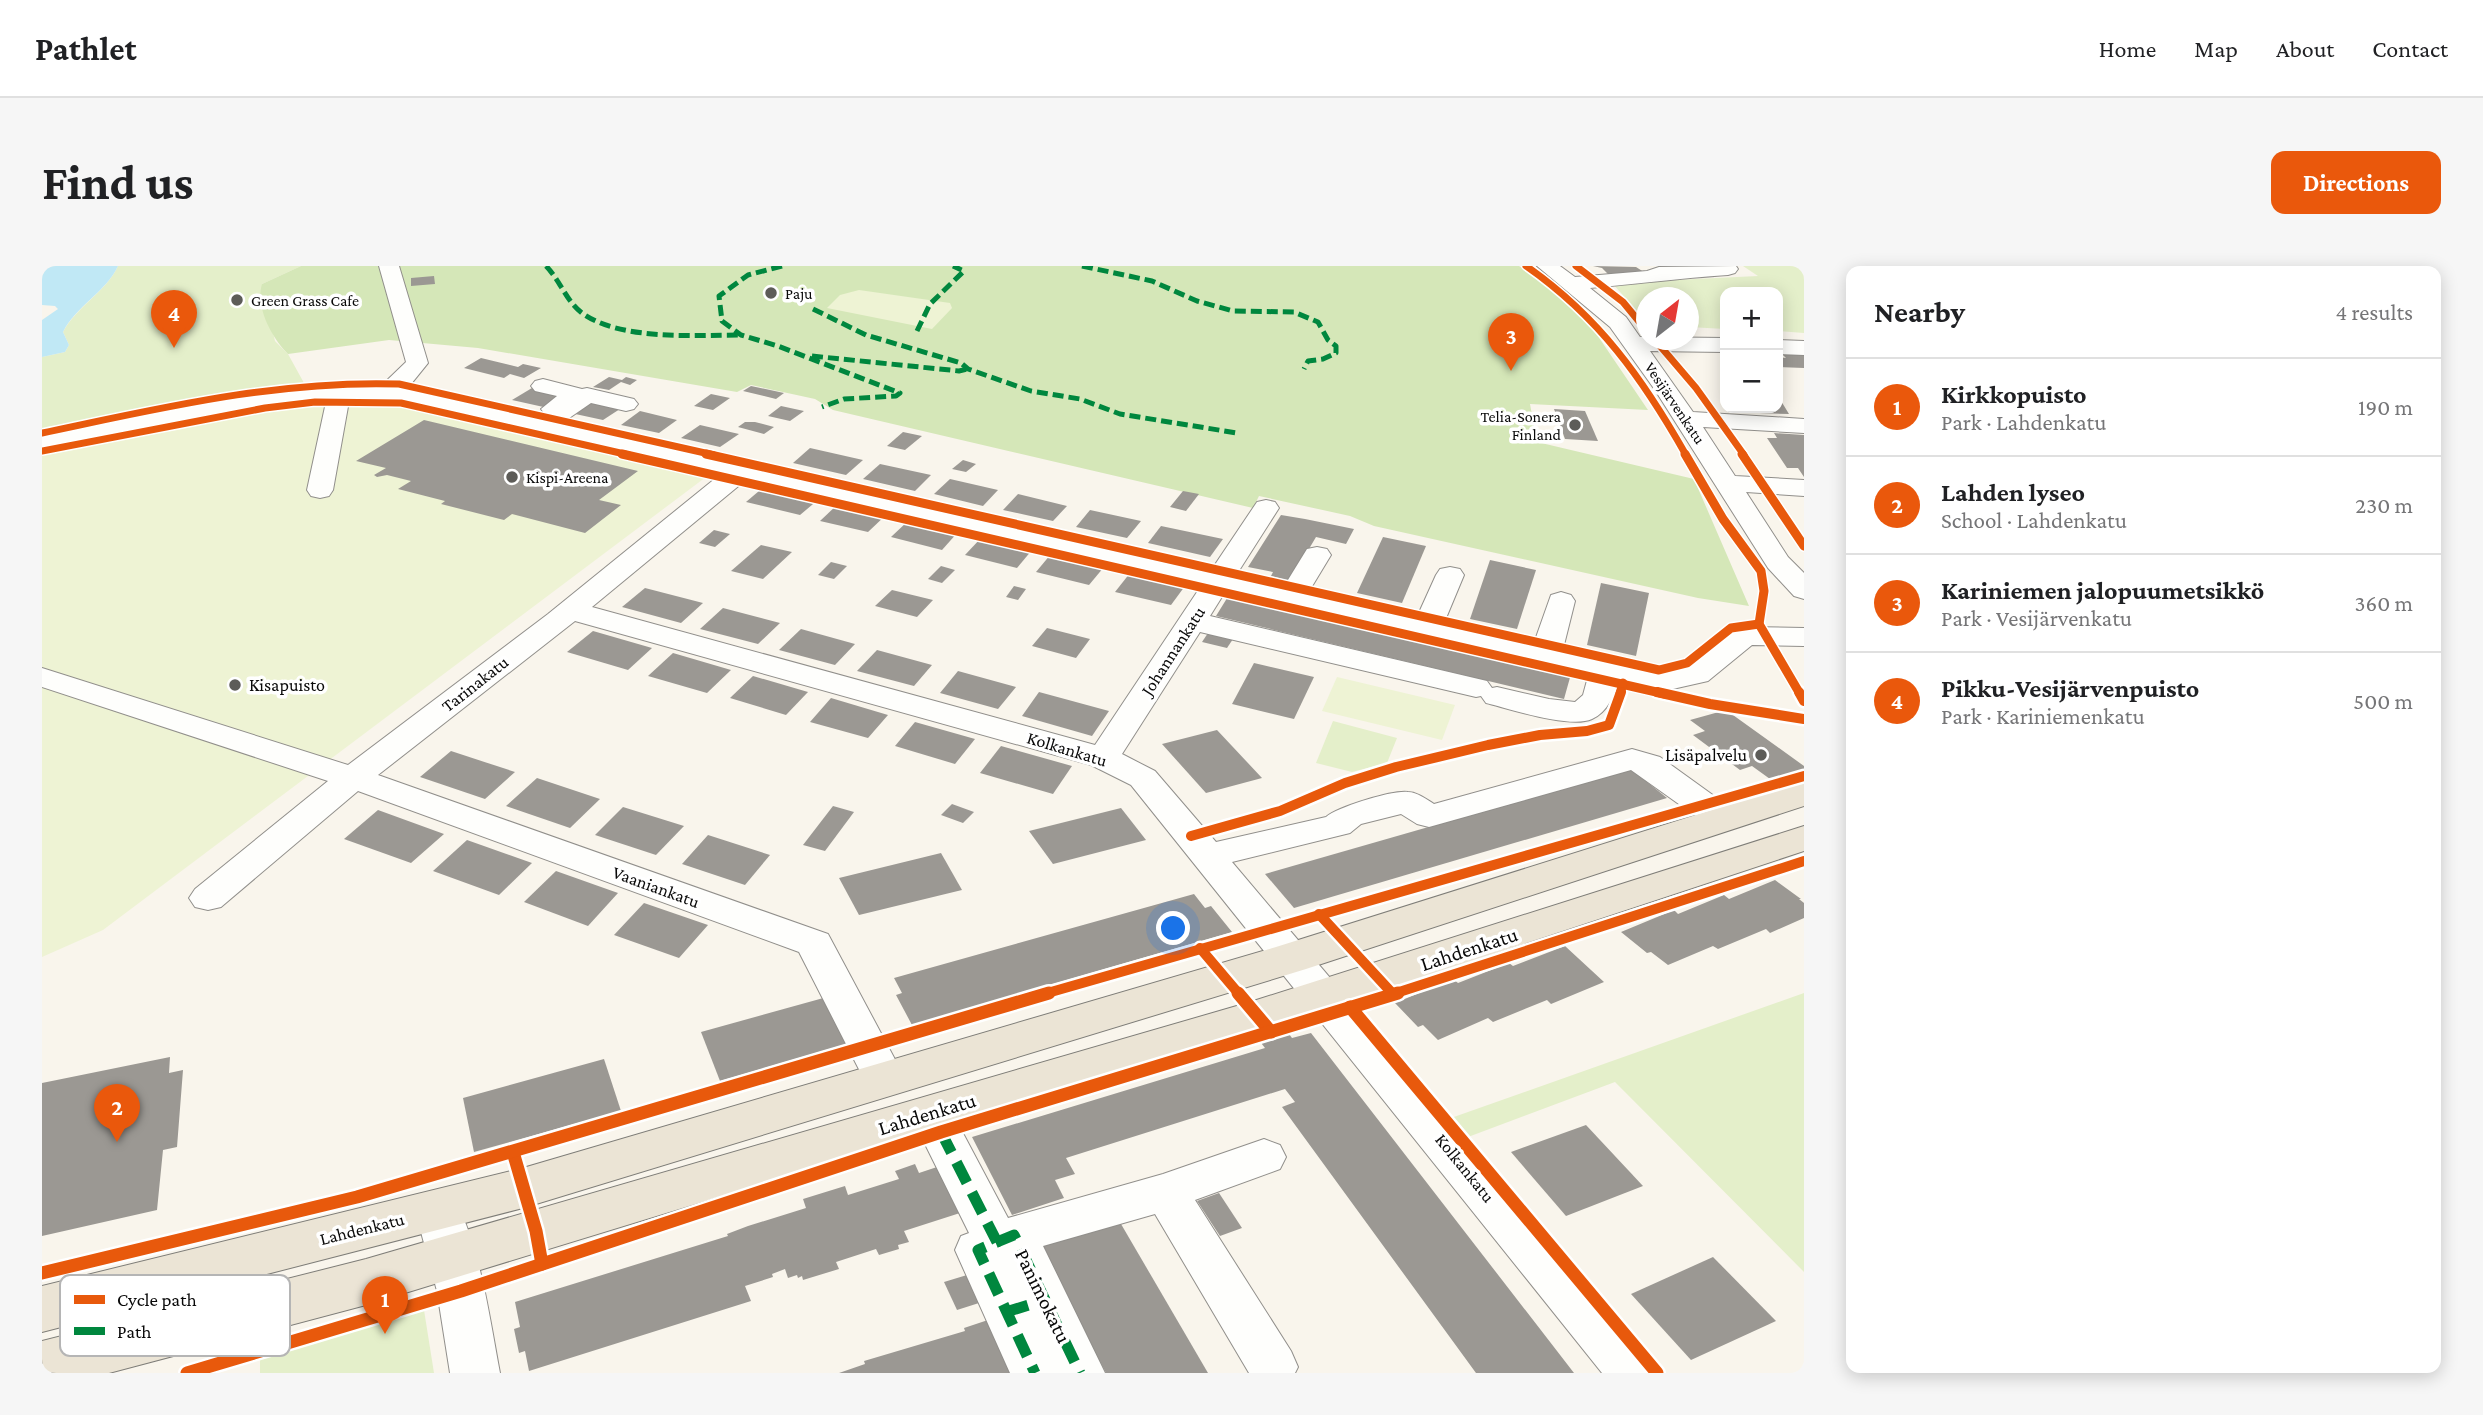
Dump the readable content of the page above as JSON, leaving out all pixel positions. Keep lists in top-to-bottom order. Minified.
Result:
{"streets":{"main road":["Lahdenkatu"],"street":["Vesijärvenkatu","Johannankatu","Tarinakatu","Kolkankatu","Vaaniankatu","Panimokatu"]},"crossings":[["Johannankatu","Kolkankatu"],["Tarinakatu","Kolkankatu"],["Tarinakatu","Vaaniankatu"],["Kolkankatu","Lahdenkatu"],["Vaaniankatu","Lahdenkatu"]],"places":["Paju","Green Grass Cafe","Telia-Sonera Finland","Kispi-Areena","Kisapuisto","Lisäpalvelu"],"legend":["Cycle path","Path"],"north":"top right","page":{"header":"Pathlet","nav":["Home","Map","About","Contact"],"buttons":"Directions","title":"Find us","heading":["Nearby","4 results"],"map_buttons":["+","−"],"pins":["4","3","2","1"],"list":[{"mark":"1","name":"Kirkkopuisto","note":"Park · Lahdenkatu","value":"190 m"},{"mark":"2","name":"Lahden lyseo","note":"School · Lahdenkatu","value":"230 m"},{"mark":"3","name":"Kariniemen jalopuumetsikkö","note":"Park · Vesijärvenkatu","value":"360 m"},{"mark":"4","name":"Pikku-Vesijärvenpuisto","note":"Park · Kariniemenkatu","value":"500 m"}]}}
